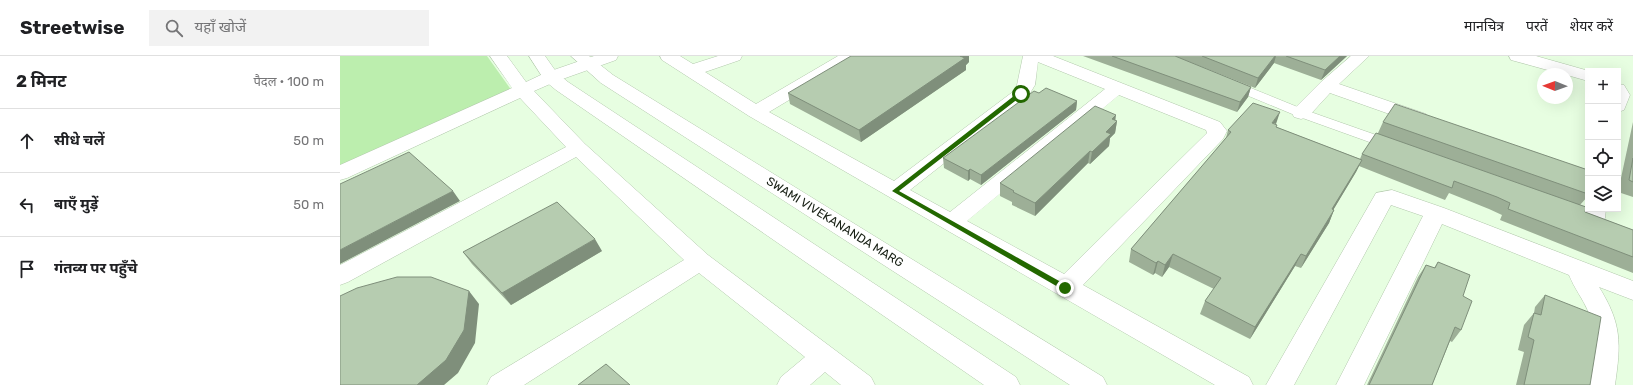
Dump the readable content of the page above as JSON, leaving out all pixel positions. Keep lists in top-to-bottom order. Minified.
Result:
{"streets":{"street":["SWAMI VIVEKANANDA MARG"]},"north":"left","page":{"header":"Streetwise","search":"यहाँ खोजें","nav":["मानचित्र","परतें","शेयर करें"],"heading":["2 मिनट","पैदल · 100 m"],"map_buttons":["+","−"],"list":[["सीधे चलें","50 m"],["बाएँ मुड़ें","50 m"],"गंतव्य पर पहुँचे"]}}
